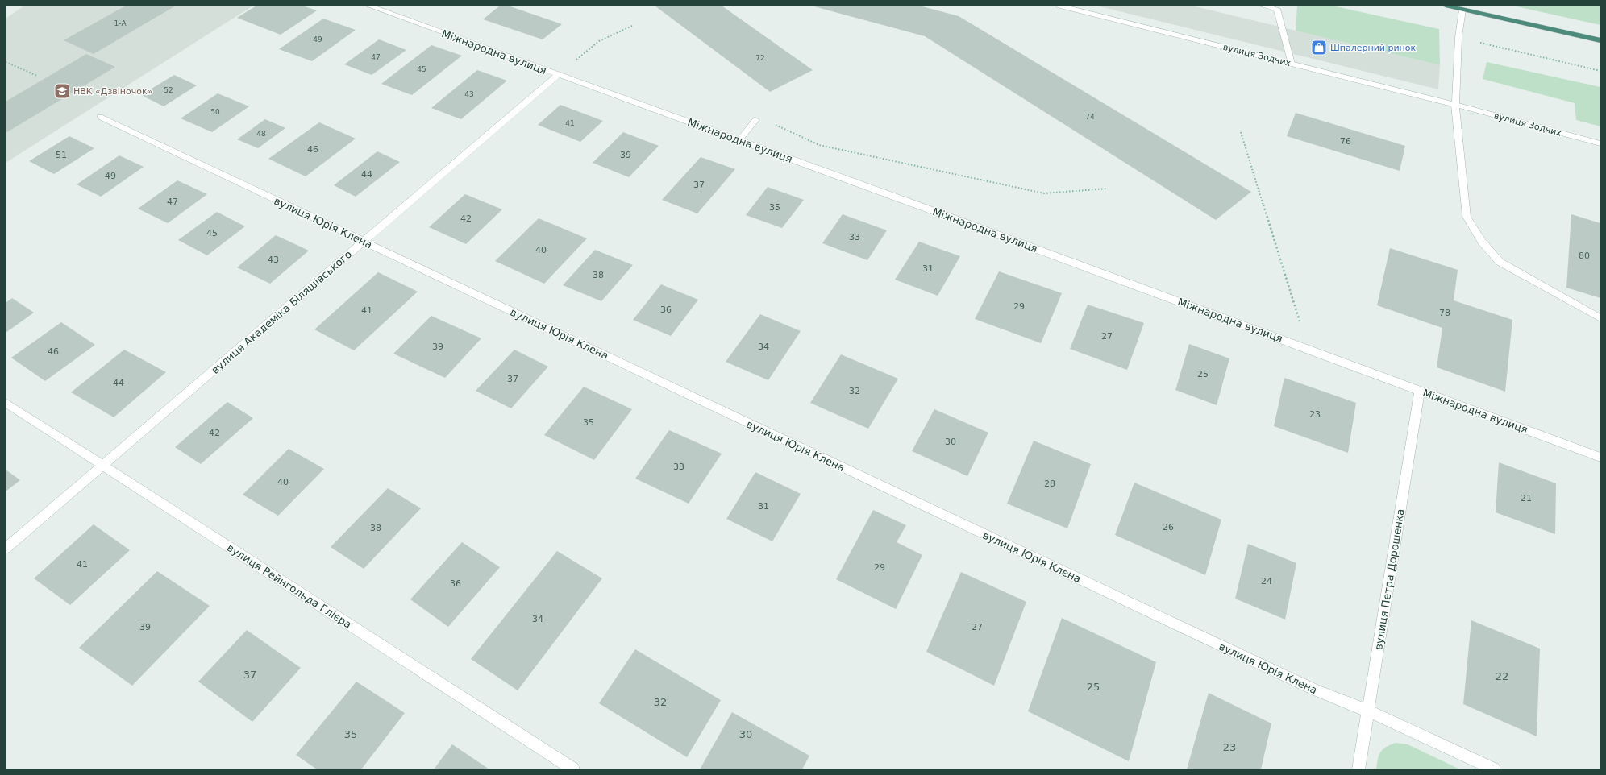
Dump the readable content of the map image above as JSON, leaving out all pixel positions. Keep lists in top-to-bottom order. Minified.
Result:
{"streets":{"street":["Міжнародна вулиця","вулиця Зодчих","вулиця Юрія Клена","вулиця Академіка Біляшівського","вулиця Петра Дорошенка","вулиця Рейнгольда Глієра"]},"crossings":[["Міжнародна вулиця","вулиця Академіка Біляшівського"],["Міжнародна вулиця","вулиця Петра Дорошенка"],["вулиця Юрія Клена","вулиця Академіка Біляшівського"],["вулиця Юрія Клена","вулиця Петра Дорошенка"],["вулиця Академіка Біляшівського","вулиця Рейнгольда Глієра"]],"places":{"shop":["Шпалерний ринок"],"school or university":["НВК «Дзвіночок»"]},"house_numbers":["1-А","49","47","72","45","52","43","50","74","41","48","76","46","51","39","44","49","37","47","35","42","45","33","40","80","43","31","38","29","36","41","78","27","39","34","46","25","37","44","32","23","35","42","30","33","40","28","21","31","26","38","41","29","24","36","34","39","27","37","22","25","32","35","30","23"]}
